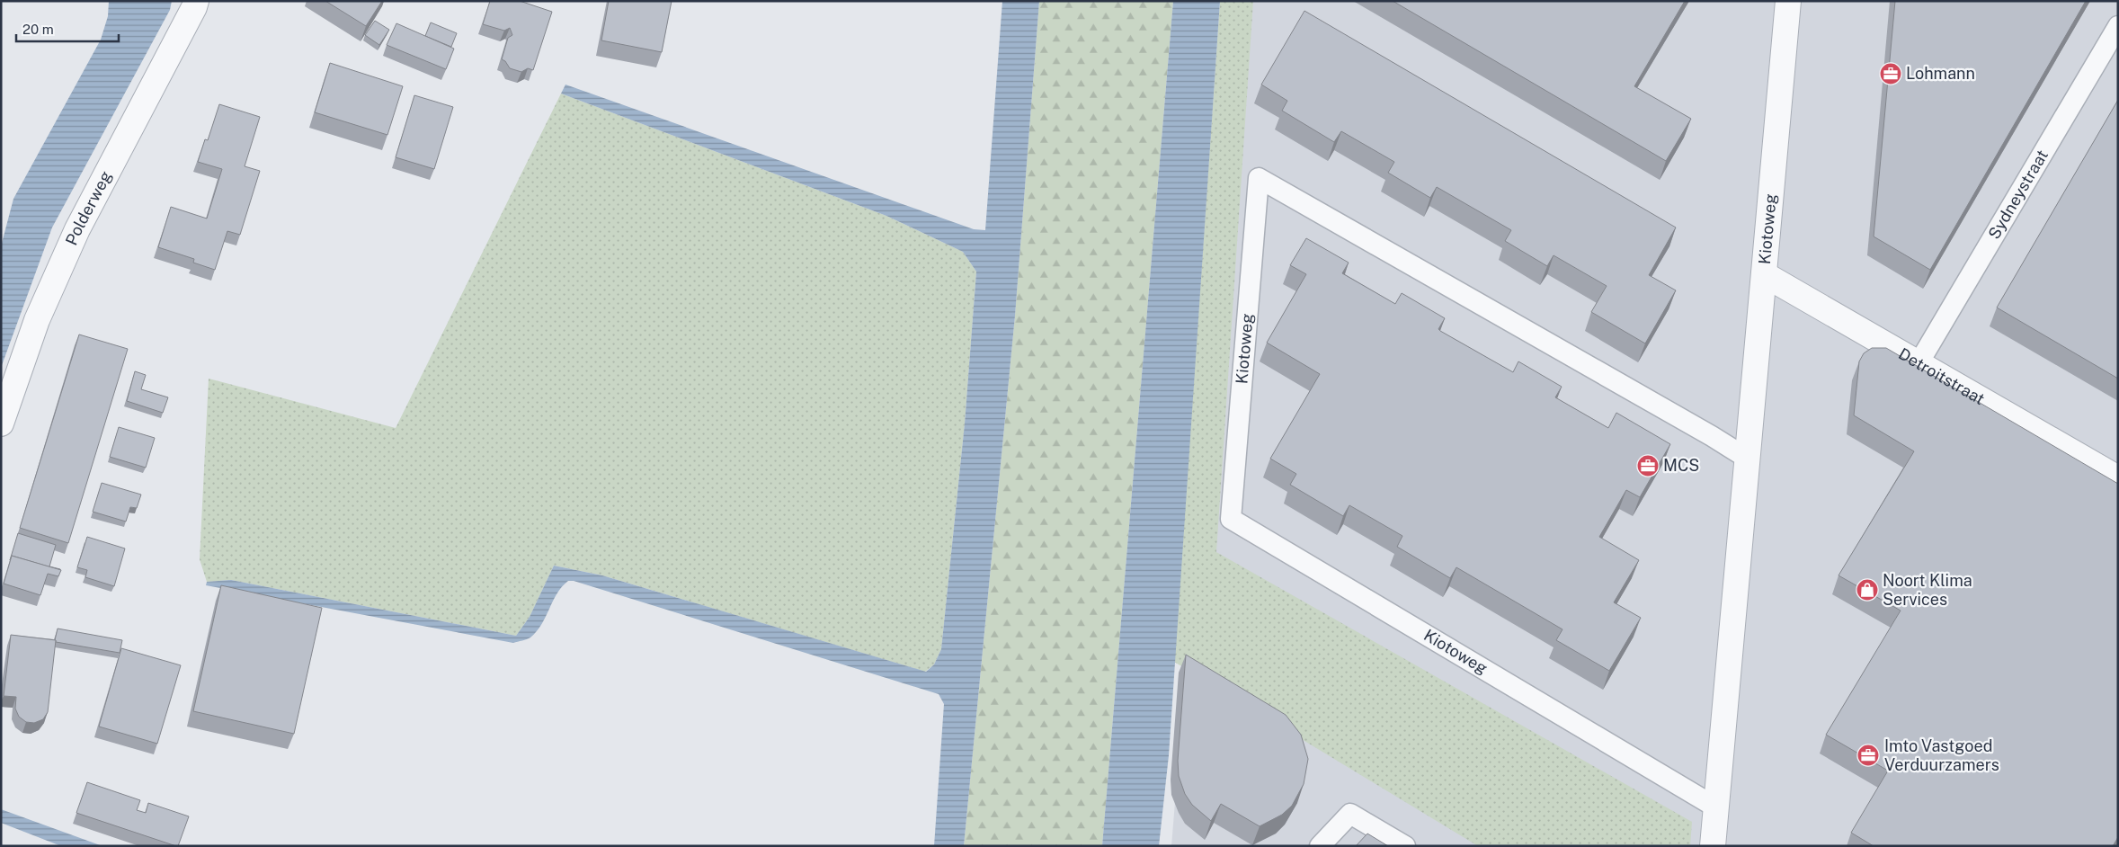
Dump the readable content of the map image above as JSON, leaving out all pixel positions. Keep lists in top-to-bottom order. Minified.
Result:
{"streets":{"street":["Polderweg","Kiotoweg","Detroitstraat"],"lane":["Sydneystraat"]},"crossings":[["Sydneystraat","Detroitstraat"],["Kiotoweg","Detroitstraat"]],"places":{"office":["Lohmann","MCS","Imto Vastgoed Verduurzamers"],"shop":["Noort Klima Services"]},"scale_bar":"20 m"}
